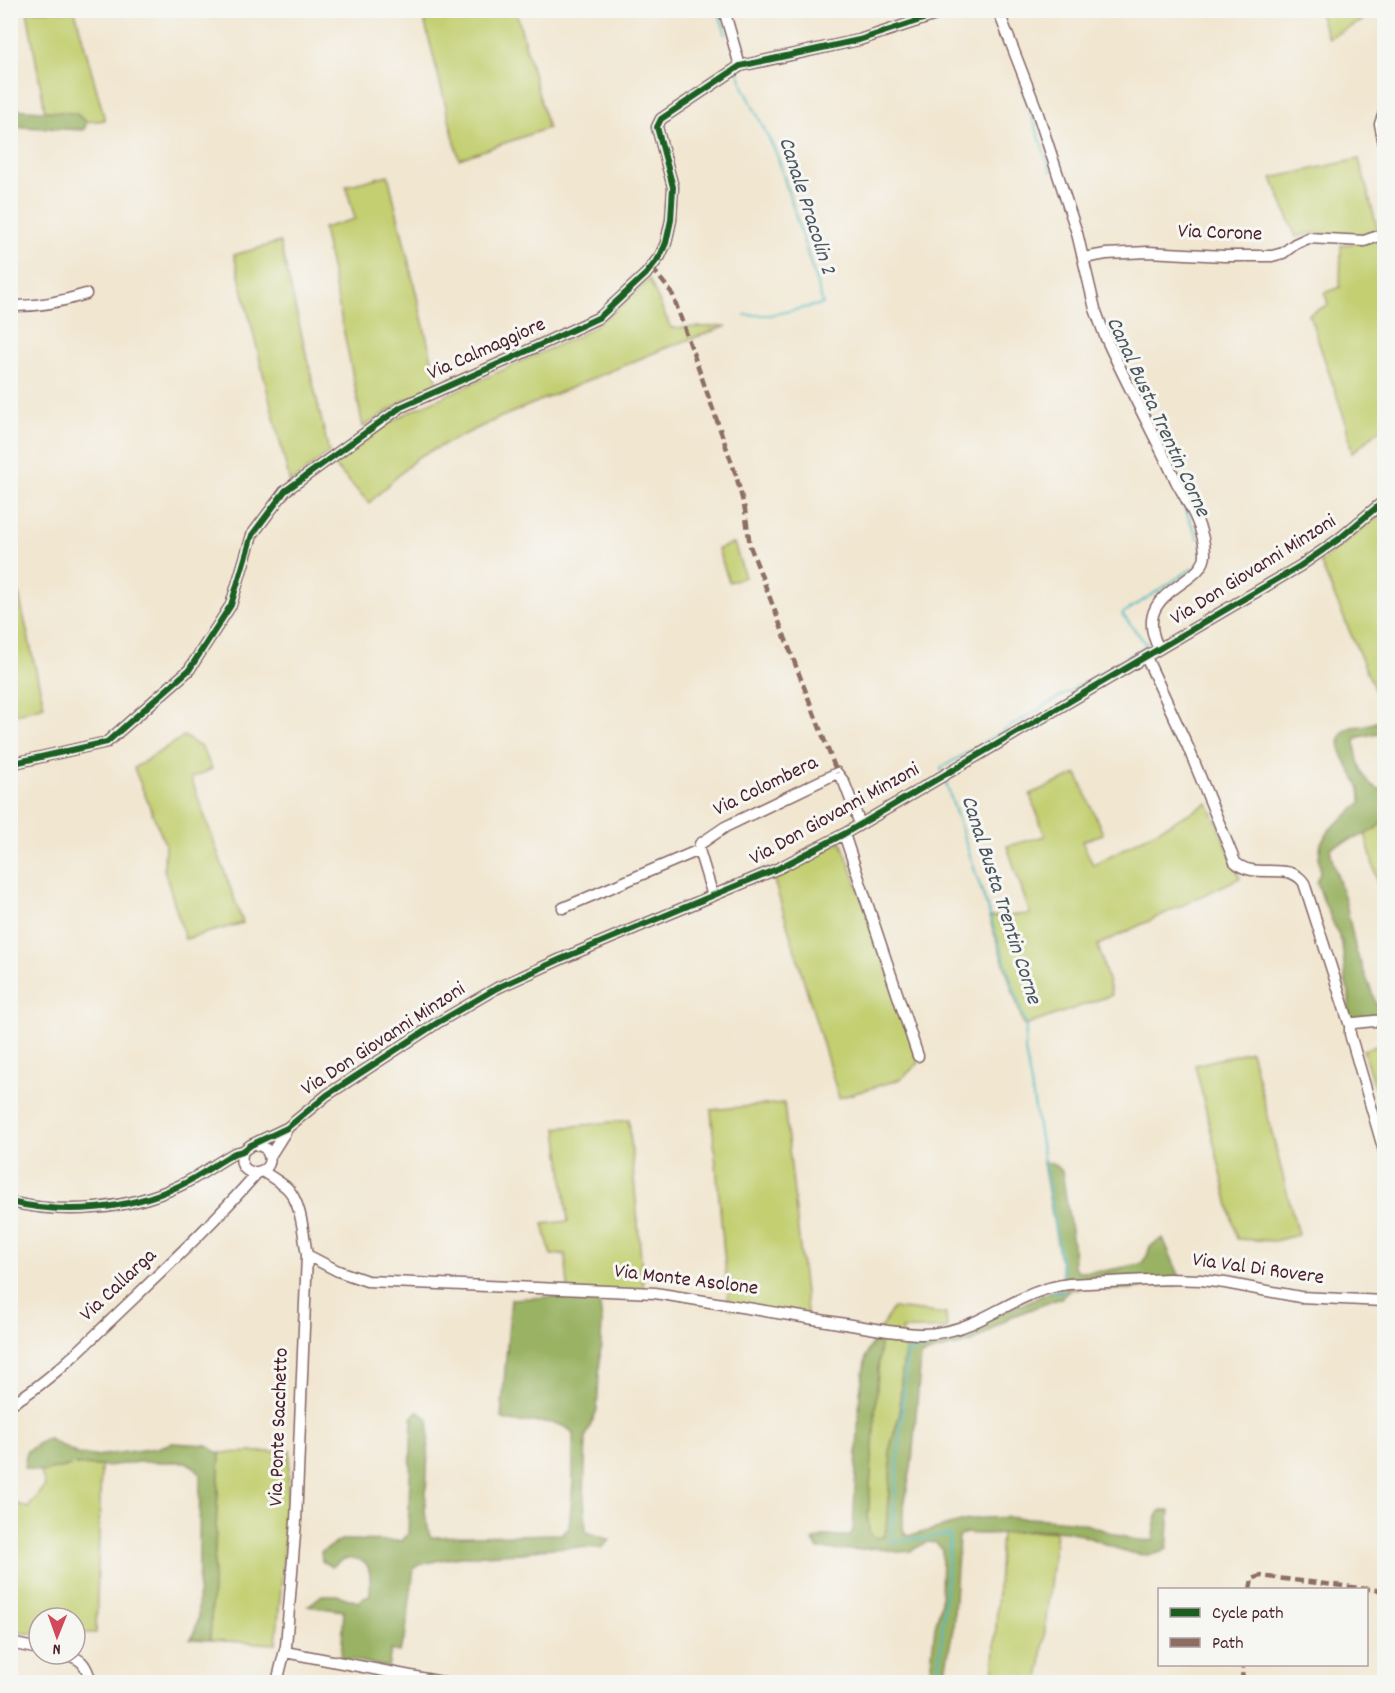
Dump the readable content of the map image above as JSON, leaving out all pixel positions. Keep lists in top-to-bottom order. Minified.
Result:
{"streets":{"street":["Via Corone","Via Calmaggiore","Via Don Giovanni Minzoni","Via Colombera","Via Val Di Rovere","Via Monte Asolone","Via Callarga","Via Ponte Sacchetto"]},"crossings":[["Via Don Giovanni Minzoni","Via Colombera"],["Via Don Giovanni Minzoni","Via Callarga"],["Via Val Di Rovere","Via Monte Asolone"],["Via Monte Asolone","Via Ponte Sacchetto"],["Via Callarga","Via Ponte Sacchetto"]],"water":["Canale Pracolin 2","Canal Busta Trentin Corne"],"legend":["Cycle path","Path"],"north":"bottom"}
